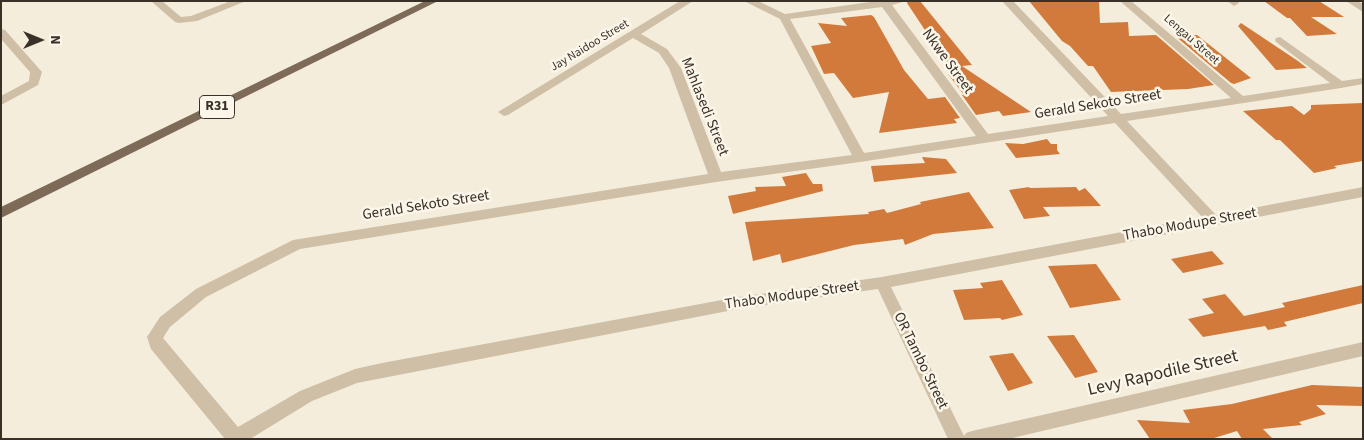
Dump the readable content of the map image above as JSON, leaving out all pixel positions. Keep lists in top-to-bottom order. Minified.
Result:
{"streets":{"main road":["R31"],"street":["Lengau Street","Jay Naidoo Street","Nkwe Street","Gerald Sekoto Street","Mahlasedi Street","Thabo Modupe Street","OR Tambo Street","Levy Rapodile Street"]},"crossings":[["Lengau Street","Gerald Sekoto Street"],["Jay Naidoo Street","Mahlasedi Street"],["Nkwe Street","Gerald Sekoto Street"],["Gerald Sekoto Street","Mahlasedi Street"],["Gerald Sekoto Street","Thabo Modupe Street"],["Thabo Modupe Street","OR Tambo Street"]],"north":"right"}
